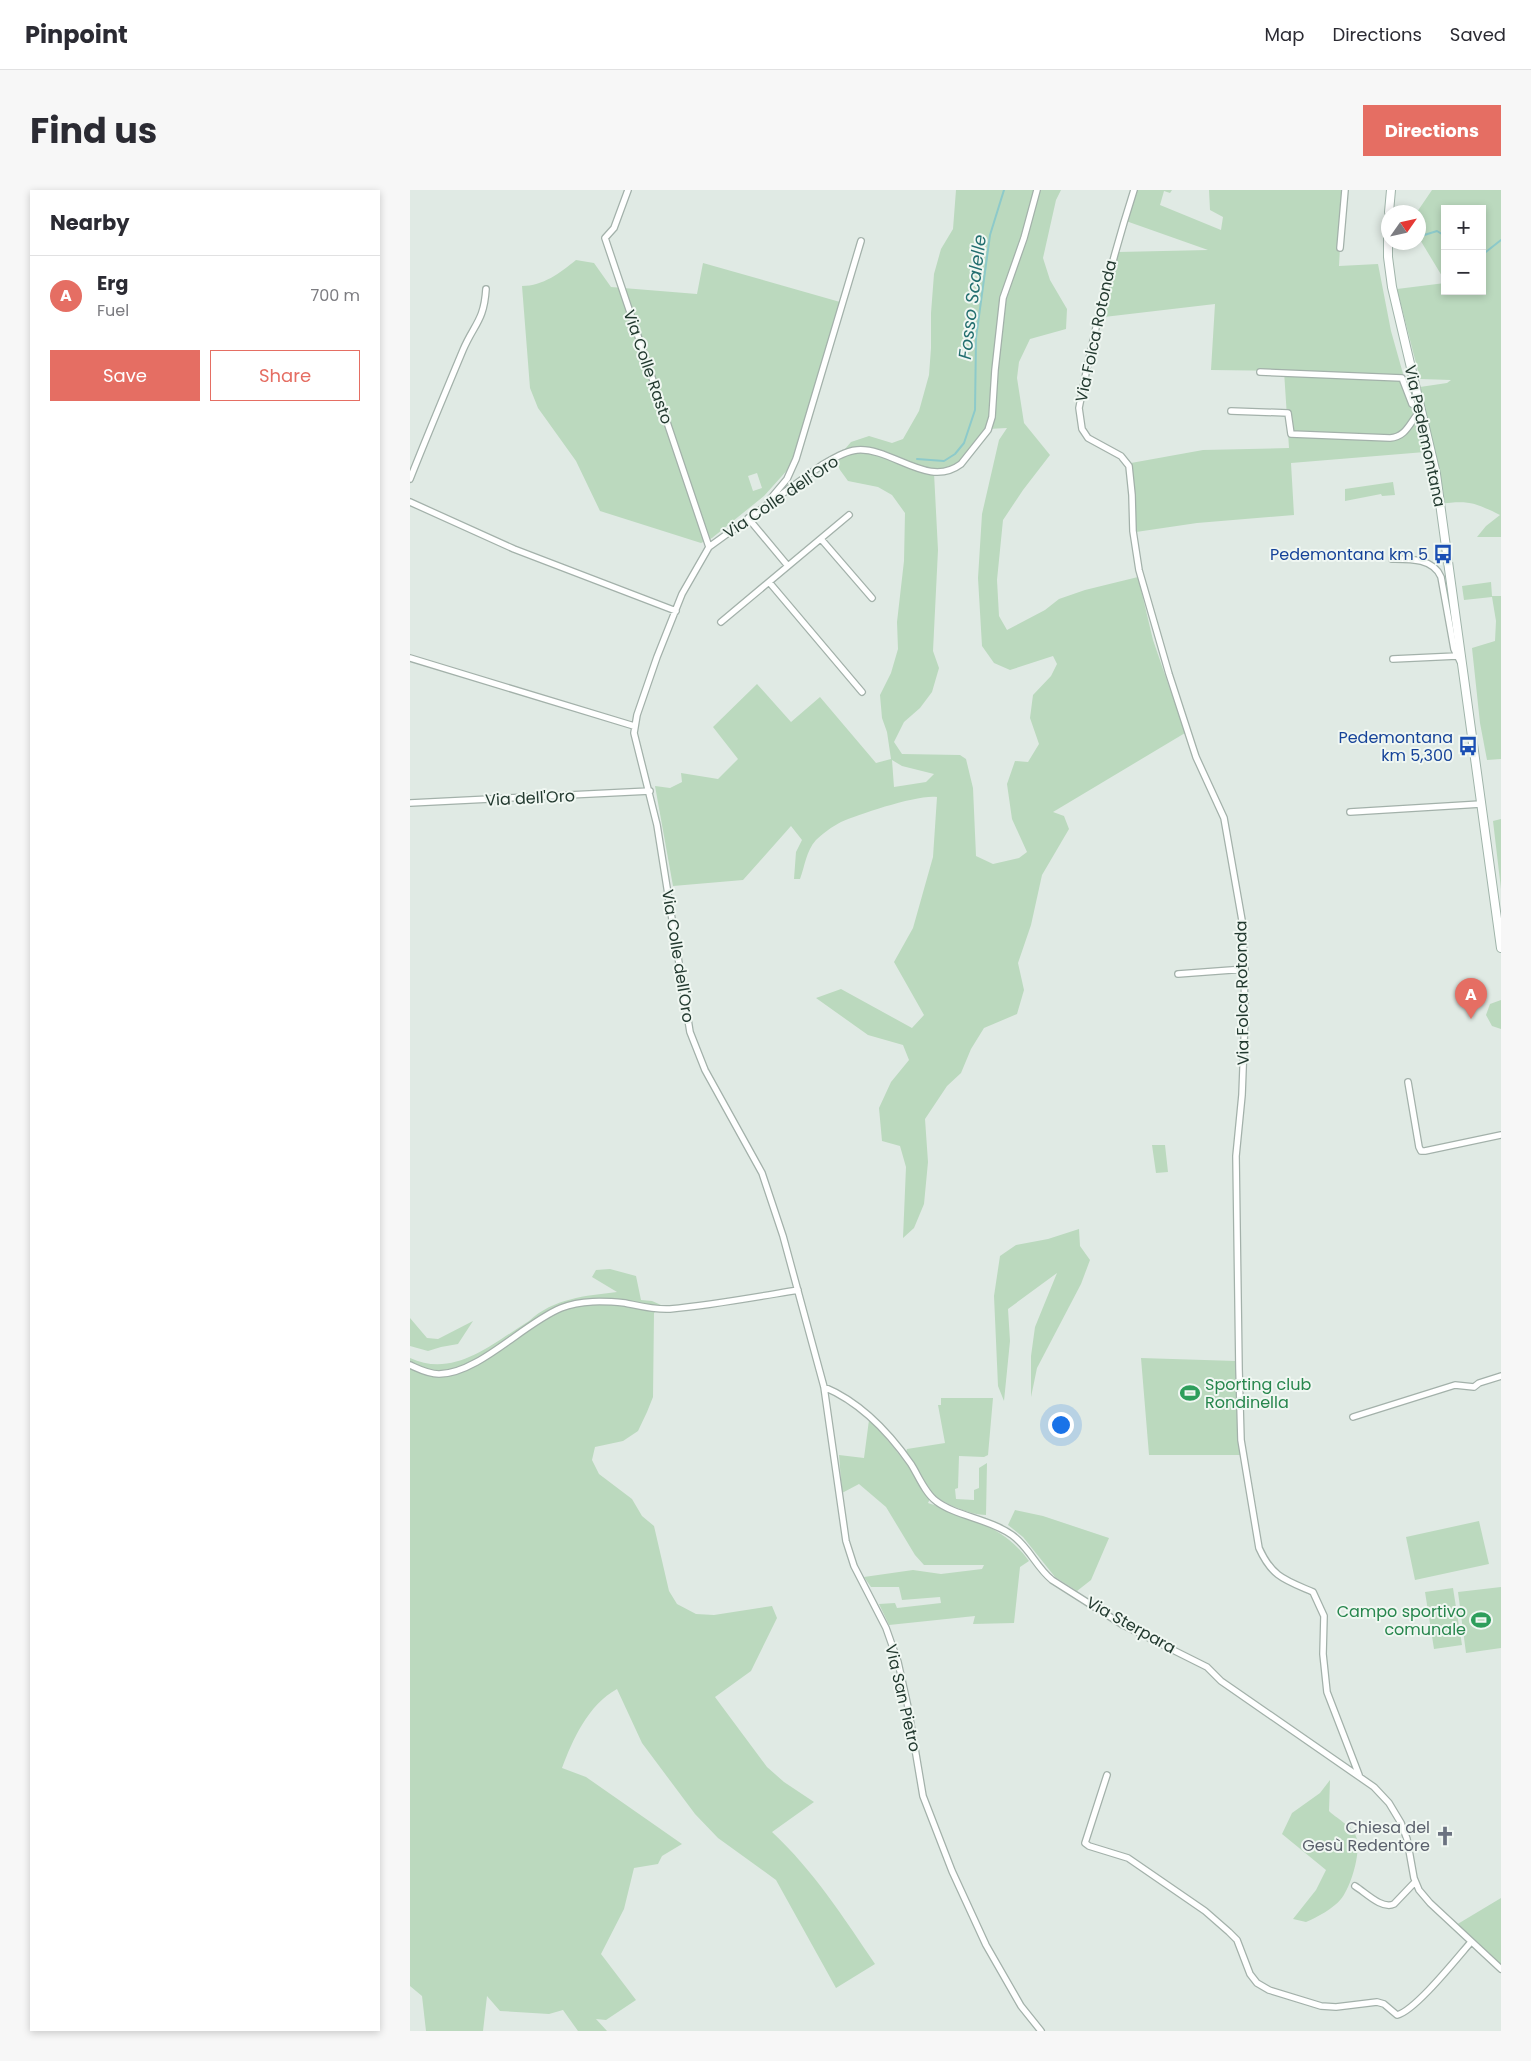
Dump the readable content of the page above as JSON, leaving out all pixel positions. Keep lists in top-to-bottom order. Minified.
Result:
{"streets":{"street":["Via Folca Rotonda","Via Colle Rasto","Via Pedemontana","Via Colle dell'Oro","Via dell'Oro","Via Sterpara","Via San Pietro"]},"crossings":[["Via Folca Rotonda","Via Sterpara"],["Via Colle Rasto","Via Colle dell'Oro"],["Via Colle dell'Oro","Via dell'Oro"],["Via Colle dell'Oro","Via San Pietro"],["Via Sterpara","Via San Pietro"]],"water":["Fosso Scalelle"],"places":{"bus stop":["Pedemontana km 5","Pedemontana km 5,300"],"sports":["Sporting club Rondinella","Campo sportivo comunale"],"church":["Chiesa del Gesù Redentore"]},"north":"top right","page":{"header":"Pinpoint","nav":["Map","Directions","Saved"],"title":"Find us","buttons":["Directions",["Save","Share"]],"heading":"Nearby","map_buttons":["+","−"],"list":[{"mark":"A","name":"Erg","note":"Fuel","value":"700 m"}],"pins":"A"}}
